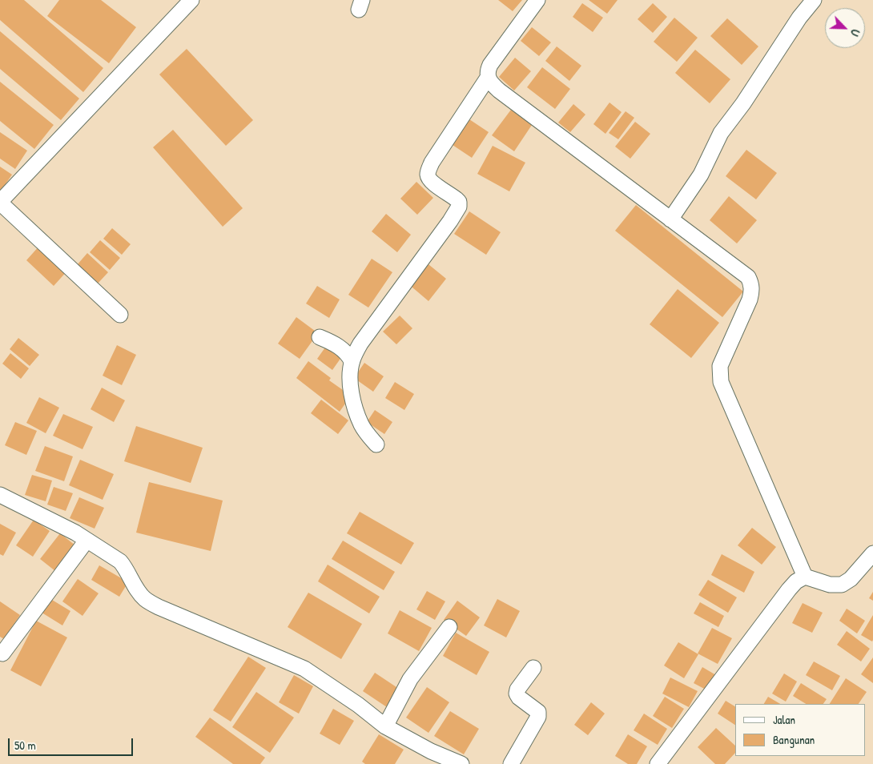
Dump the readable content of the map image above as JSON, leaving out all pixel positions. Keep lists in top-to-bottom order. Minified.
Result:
{"legend":["Jalan","Bangunan"],"scale_bar":"50 m","north":"bottom right"}
